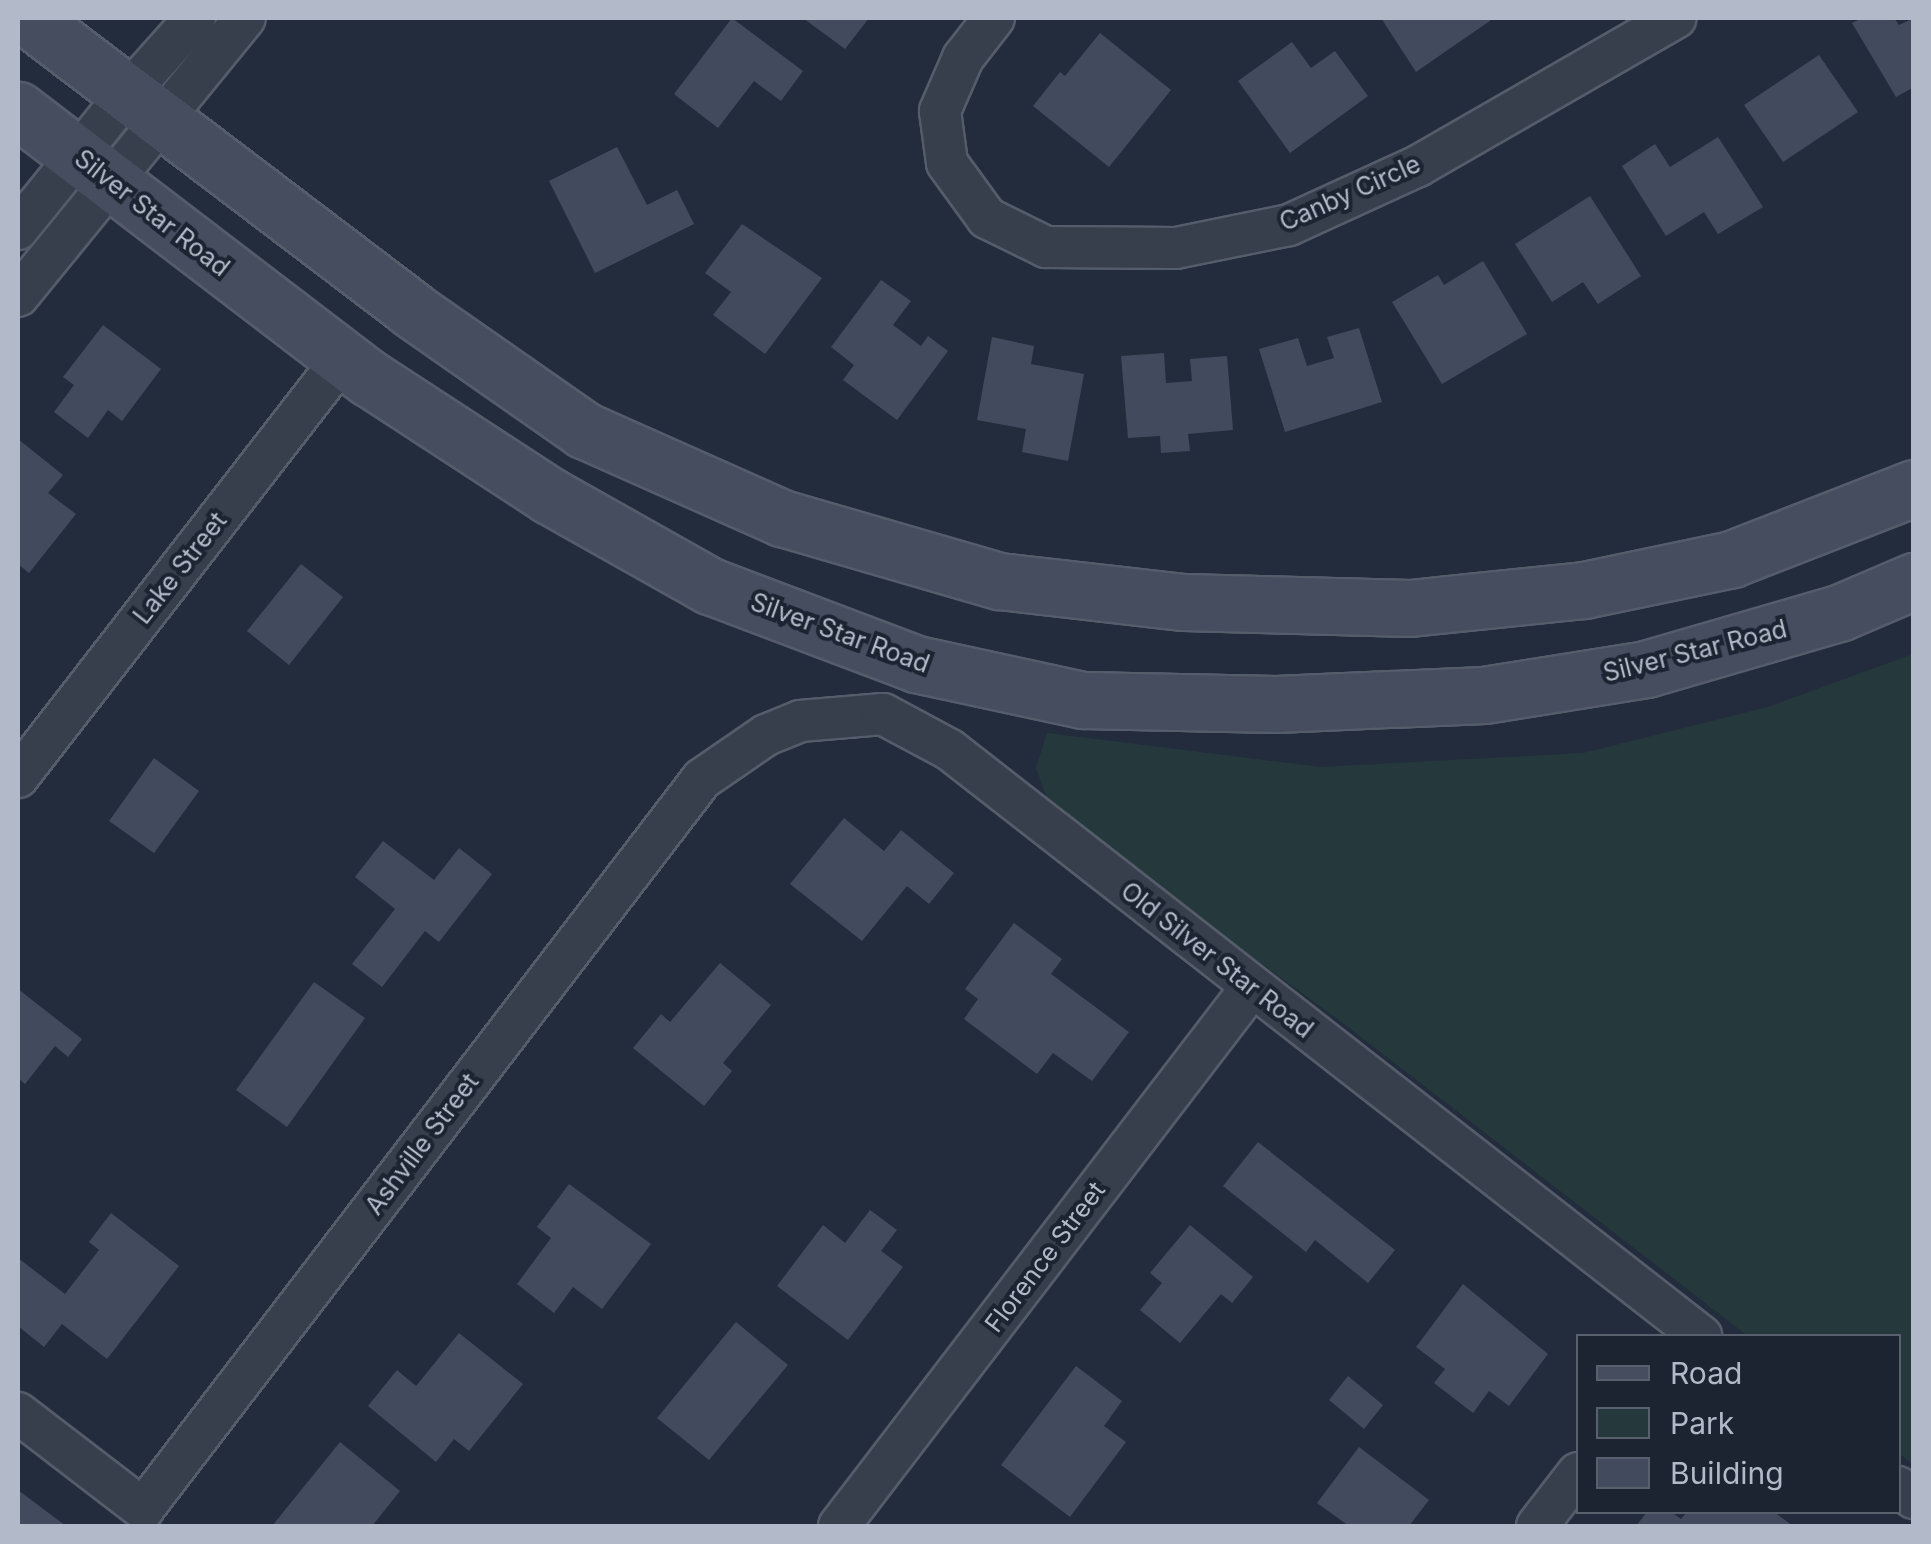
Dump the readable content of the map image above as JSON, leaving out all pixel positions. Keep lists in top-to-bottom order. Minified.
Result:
{"streets":{"main road":["Silver Star Road"],"street":["Canby Circle","Lake Street","Old Silver Star Road","Ashville Street","Florence Street"]},"crossings":[["Silver Star Road","Lake Street"],["Old Silver Star Road","Ashville Street"],["Old Silver Star Road","Florence Street"]],"legend":["Road","Park","Building"]}
